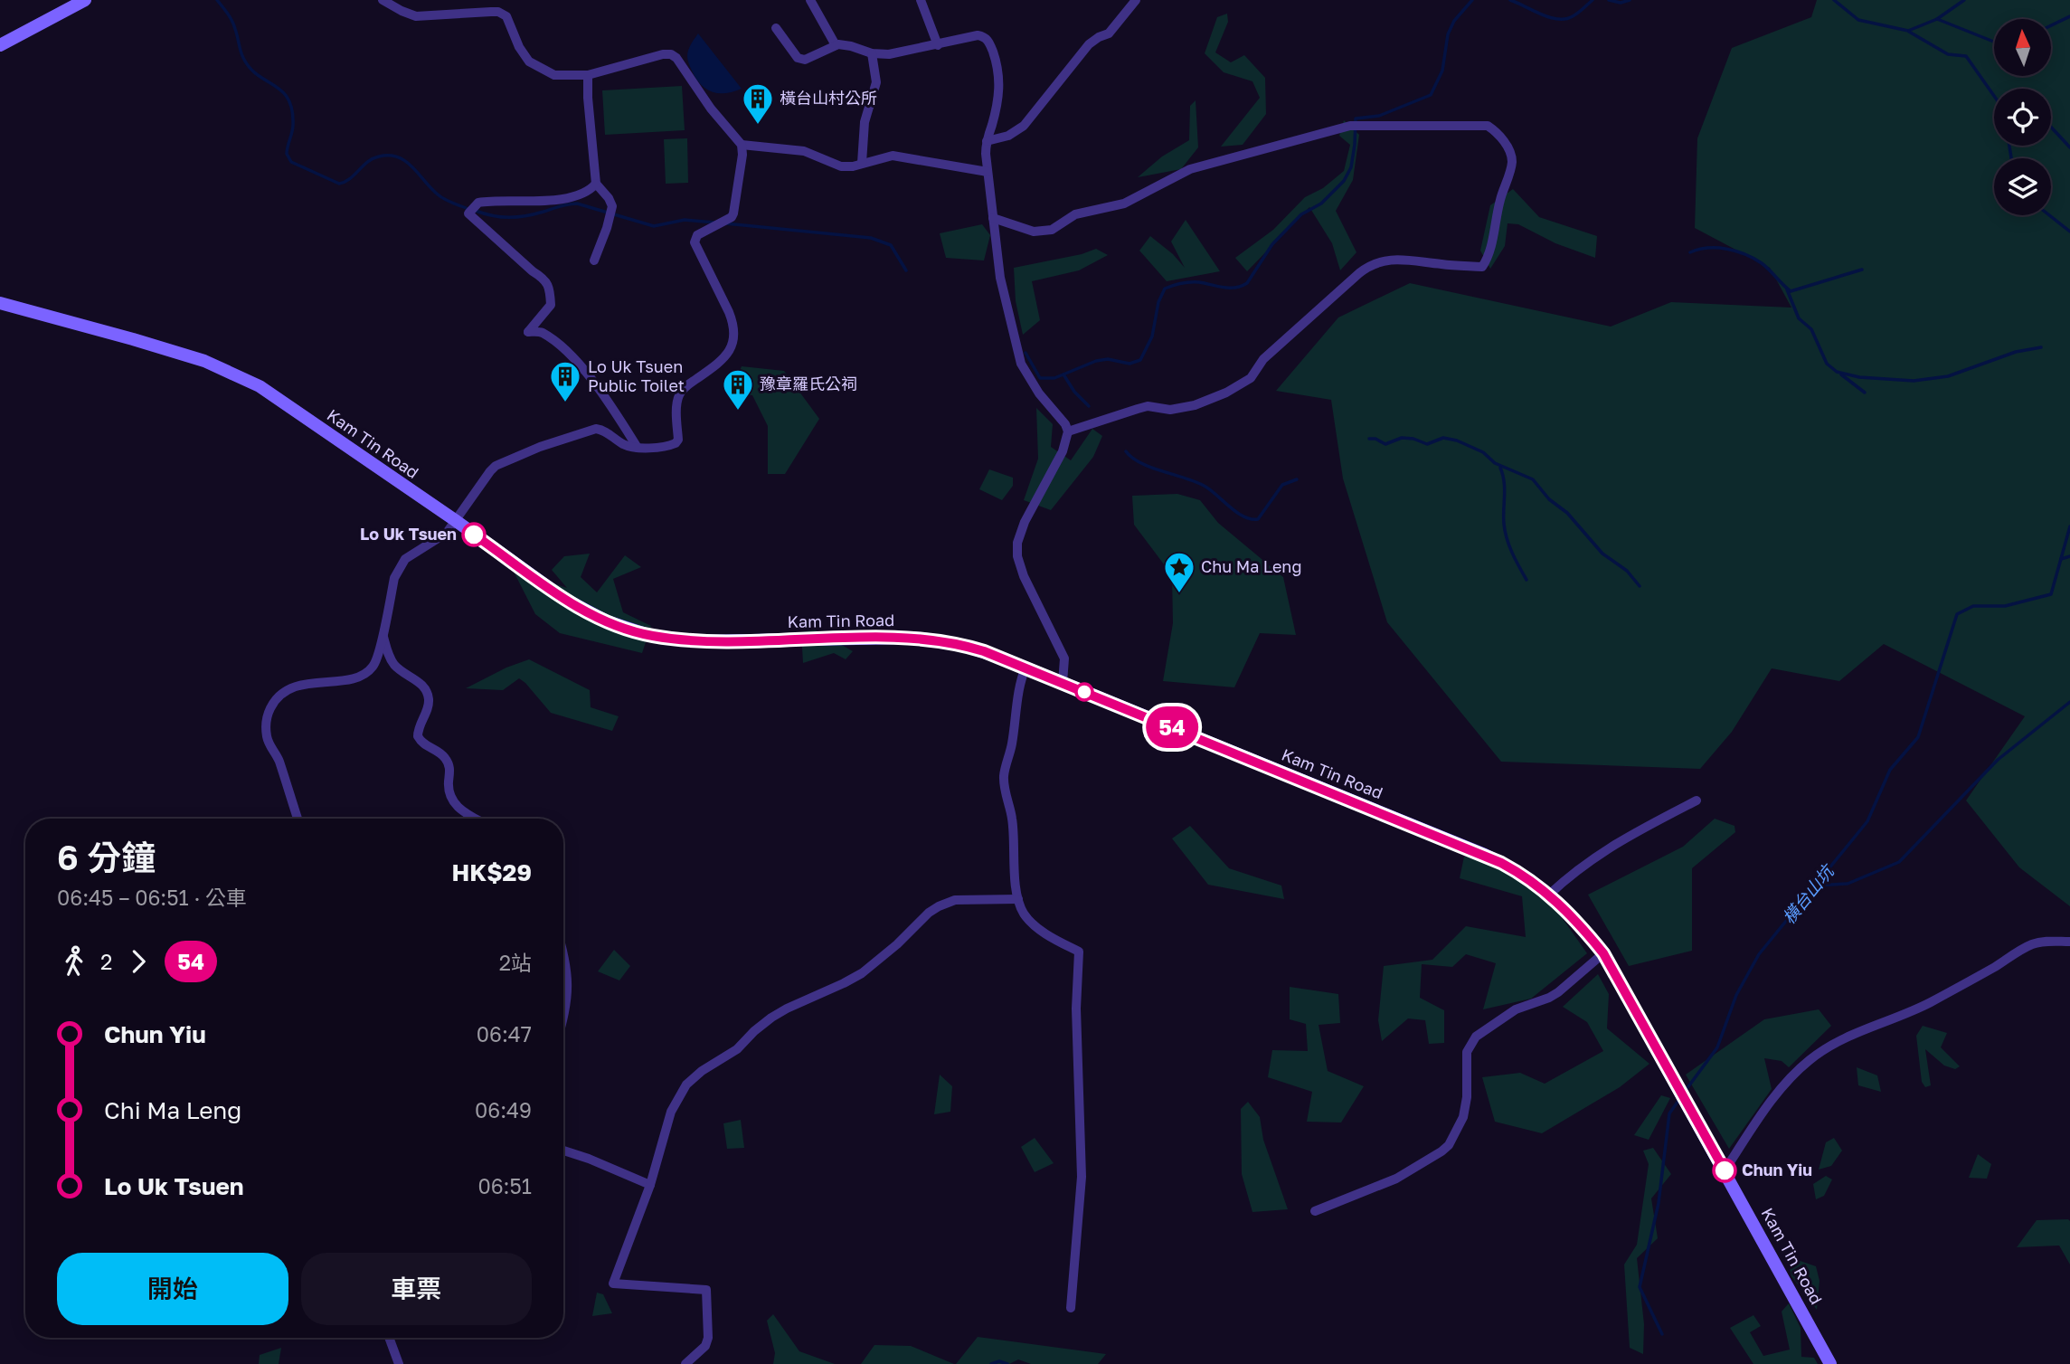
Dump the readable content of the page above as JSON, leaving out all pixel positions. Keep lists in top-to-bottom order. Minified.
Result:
{"streets":{"main road":["Kam Tin Road"]},"water":["橫台山坑"],"places":{"building":["橫台山村公所","Lo Uk Tsuen Public Toilet","豫章羅氏公祠"],"other":["Lo Uk Tsuen","Chun Yiu"],"place":["Chu Ma Leng"]},"lines":["bus line 54"],"north":"top","page":{"on_map":"54","heading":["6 分鐘","06:45 – 06:51 · 公車","HK$29"],"legs":["2","54","2站"],"list":[{"name":"Chun Yiu","value":"06:47"},{"name":"Chi Ma Leng","value":"06:49"},{"name":"Lo Uk Tsuen","value":"06:51"}],"buttons":["開始","車票"]}}
